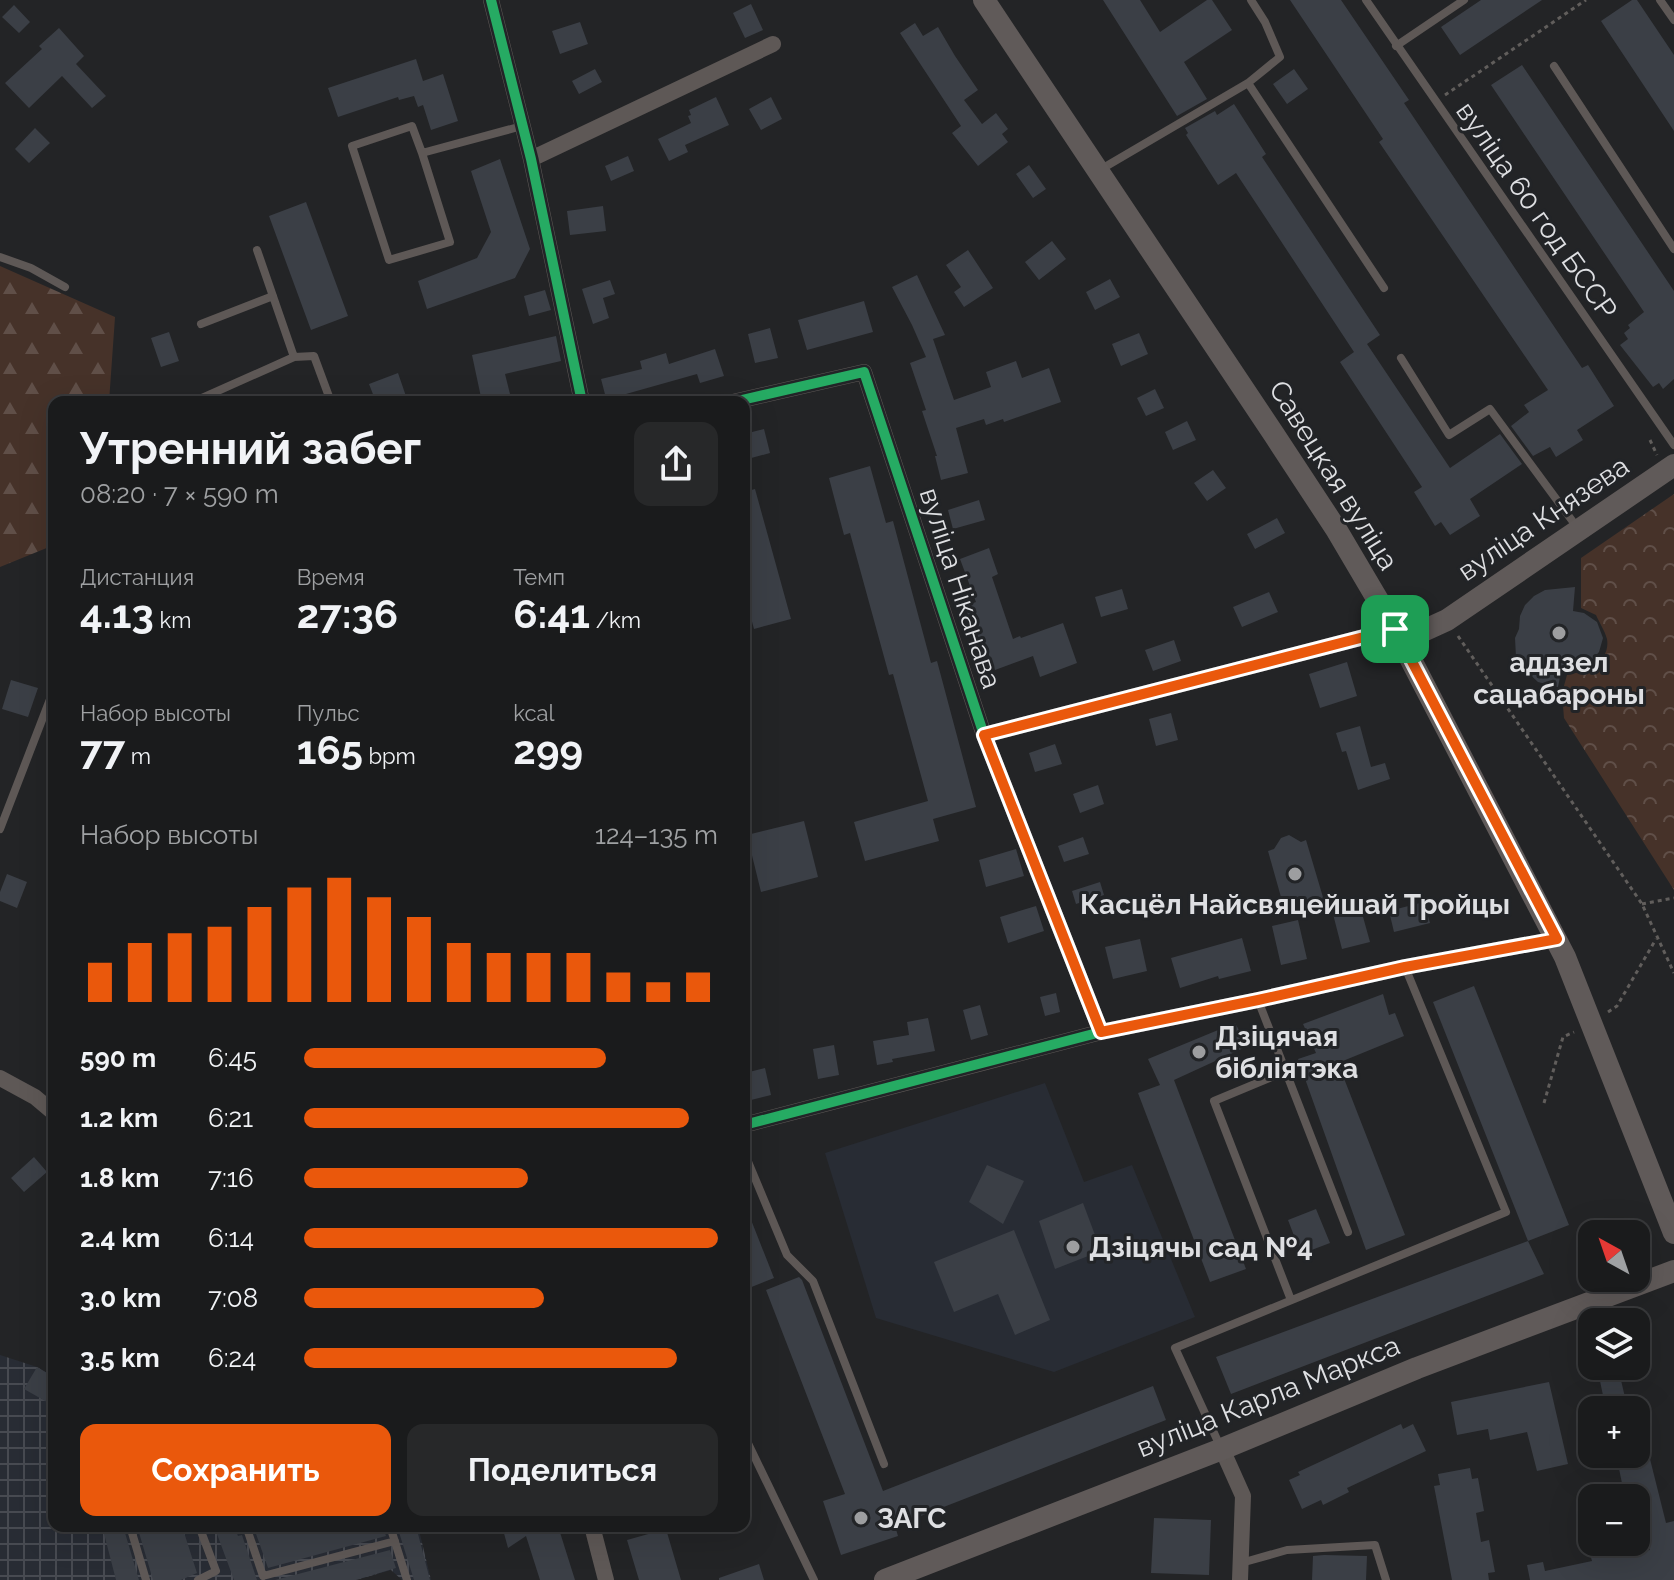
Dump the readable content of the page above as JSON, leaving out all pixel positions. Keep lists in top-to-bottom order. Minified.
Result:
{"streets":{"main road":["Савецкая вуліца","вуліца Князева","вуліца Карла Маркса"],"street":["вуліца Ніканава"],"lane":["вуліца 60 год БССР"]},"crossings":[["Савецкая вуліца","вуліца Князева"]],"places":["аддзел сацабароны","Касцёл Найсвяцейшай Тройцы","Дзіцячая бібліятэка","Дзіцячы сад №4","ЗАГС"],"north":"top left","page":{"heading":["Утренний забег","08:20 · 7 × 590 m"],"stats":[["Дистанция","4.13 km"],["Время","27:36"],["Темп","6:41 /km"],["Набор высоты","77 m"],["Пульс","165 bpm"],["kcal","299"]],"chart":["Набор высоты","124–135 m"],"list":[{"name":"590 m","note":"6:45"},{"name":"1.2 km","note":"6:21"},{"name":"1.8 km","note":"7:16"},{"name":"2.4 km","note":"6:14"},{"name":"3.0 km","note":"7:08"},{"name":"3.5 km","note":"6:24"}],"map_buttons":["+","−"],"buttons":["Сохранить","Поделиться"]}}
